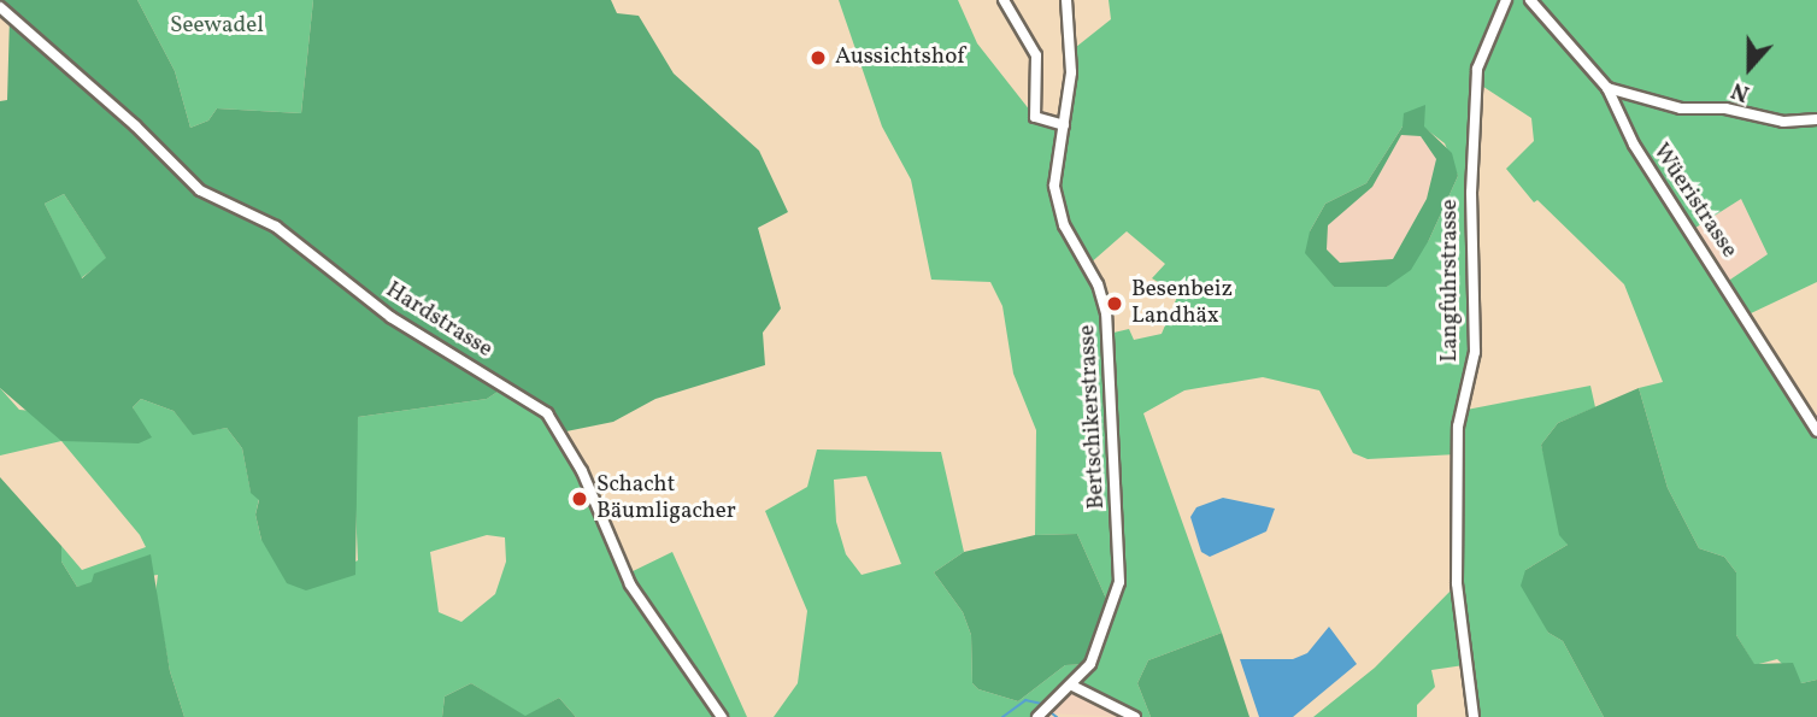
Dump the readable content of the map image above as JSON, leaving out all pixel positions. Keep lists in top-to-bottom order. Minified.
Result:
{"streets":{"street":["Wüeristrasse","Langfuhrstrasse","Hardstrasse","Bertschikerstrasse"]},"parks":["Seewadel"],"places":["Aussichtshof","Besenbeiz Landhäx","Schacht Bäumligacher"],"north":"bottom"}
